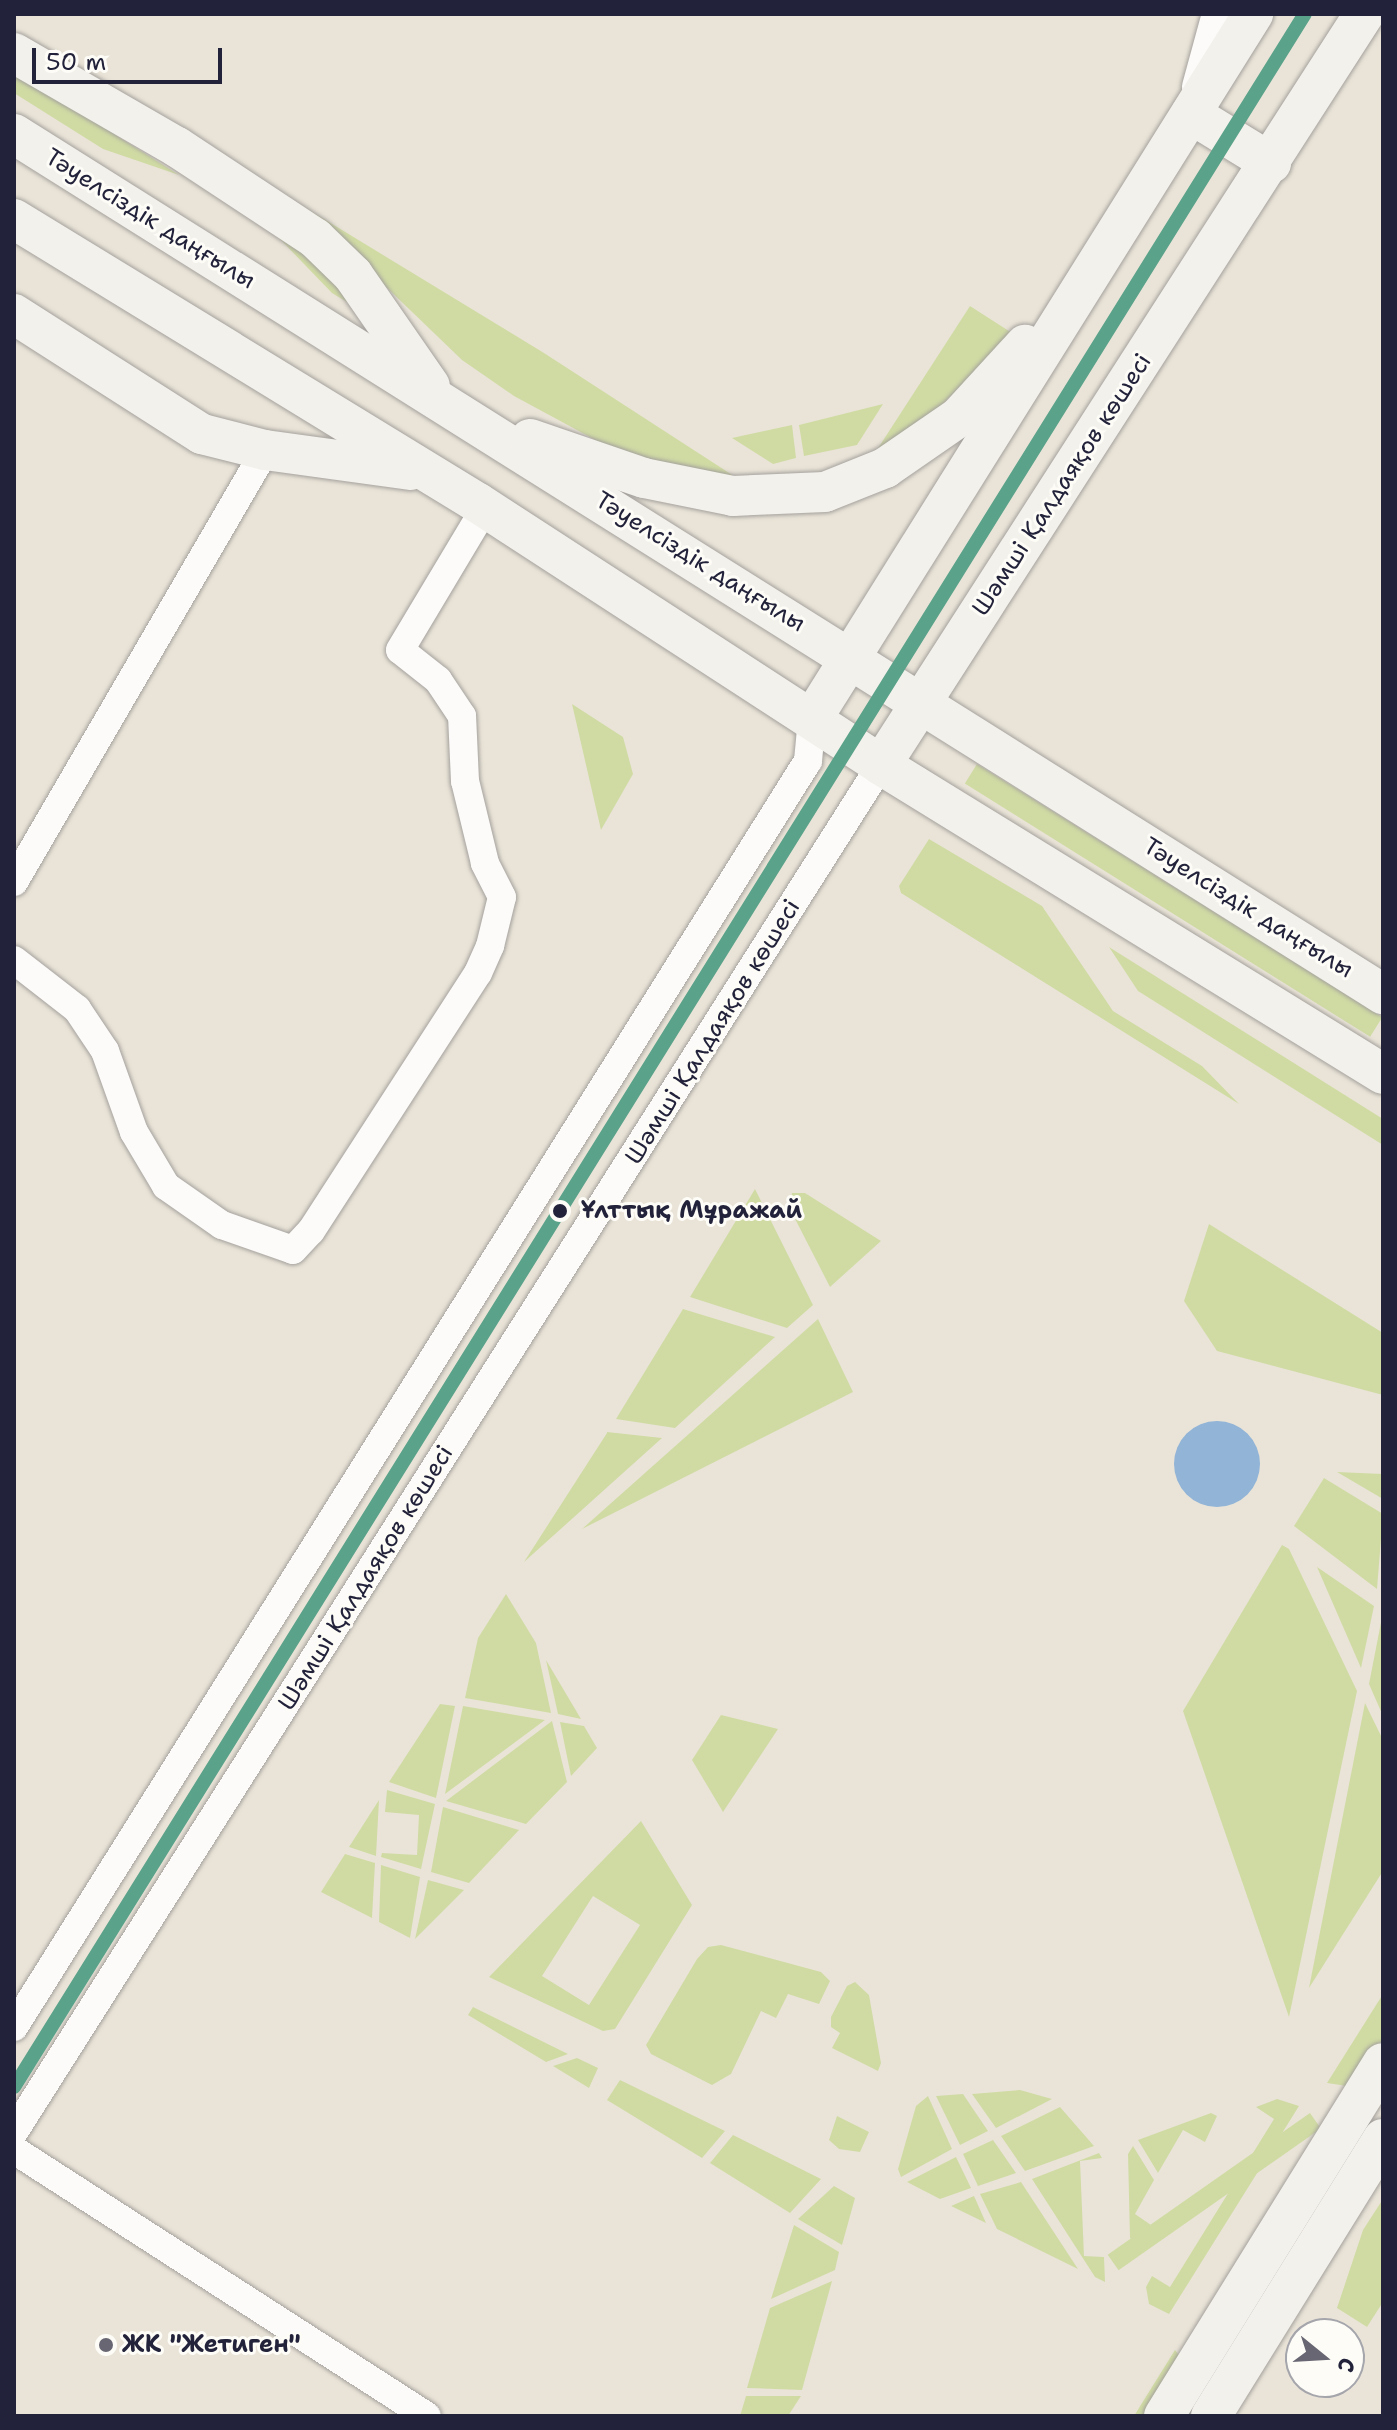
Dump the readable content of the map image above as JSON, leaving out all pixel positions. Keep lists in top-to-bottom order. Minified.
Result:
{"streets":{"main road":["Тәуелсіздік даңғылы","Шәмші Қалдаяқов көшесі"]},"crossings":[["Тәуелсіздік даңғылы","Шәмші Қалдаяқов көшесі"]],"places":["Ұлттық Мұражай","ЖК \"Жетиген\""],"scale_bar":"50 m","north":"right"}
